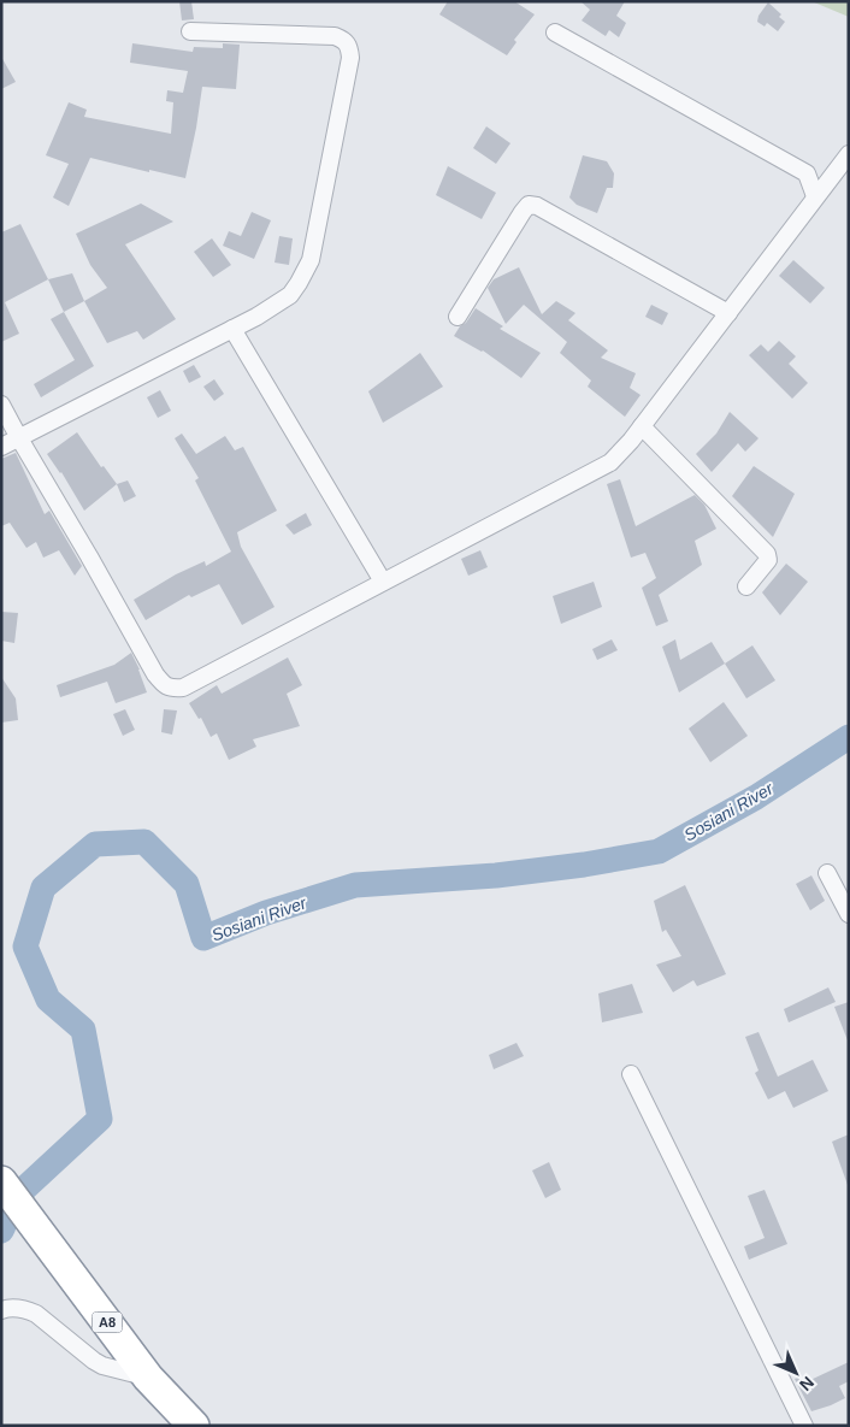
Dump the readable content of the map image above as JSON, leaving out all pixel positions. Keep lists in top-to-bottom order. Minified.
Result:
{"streets":{"highway":["A8"]},"water":["Sosiani River"],"north":"bottom right"}
